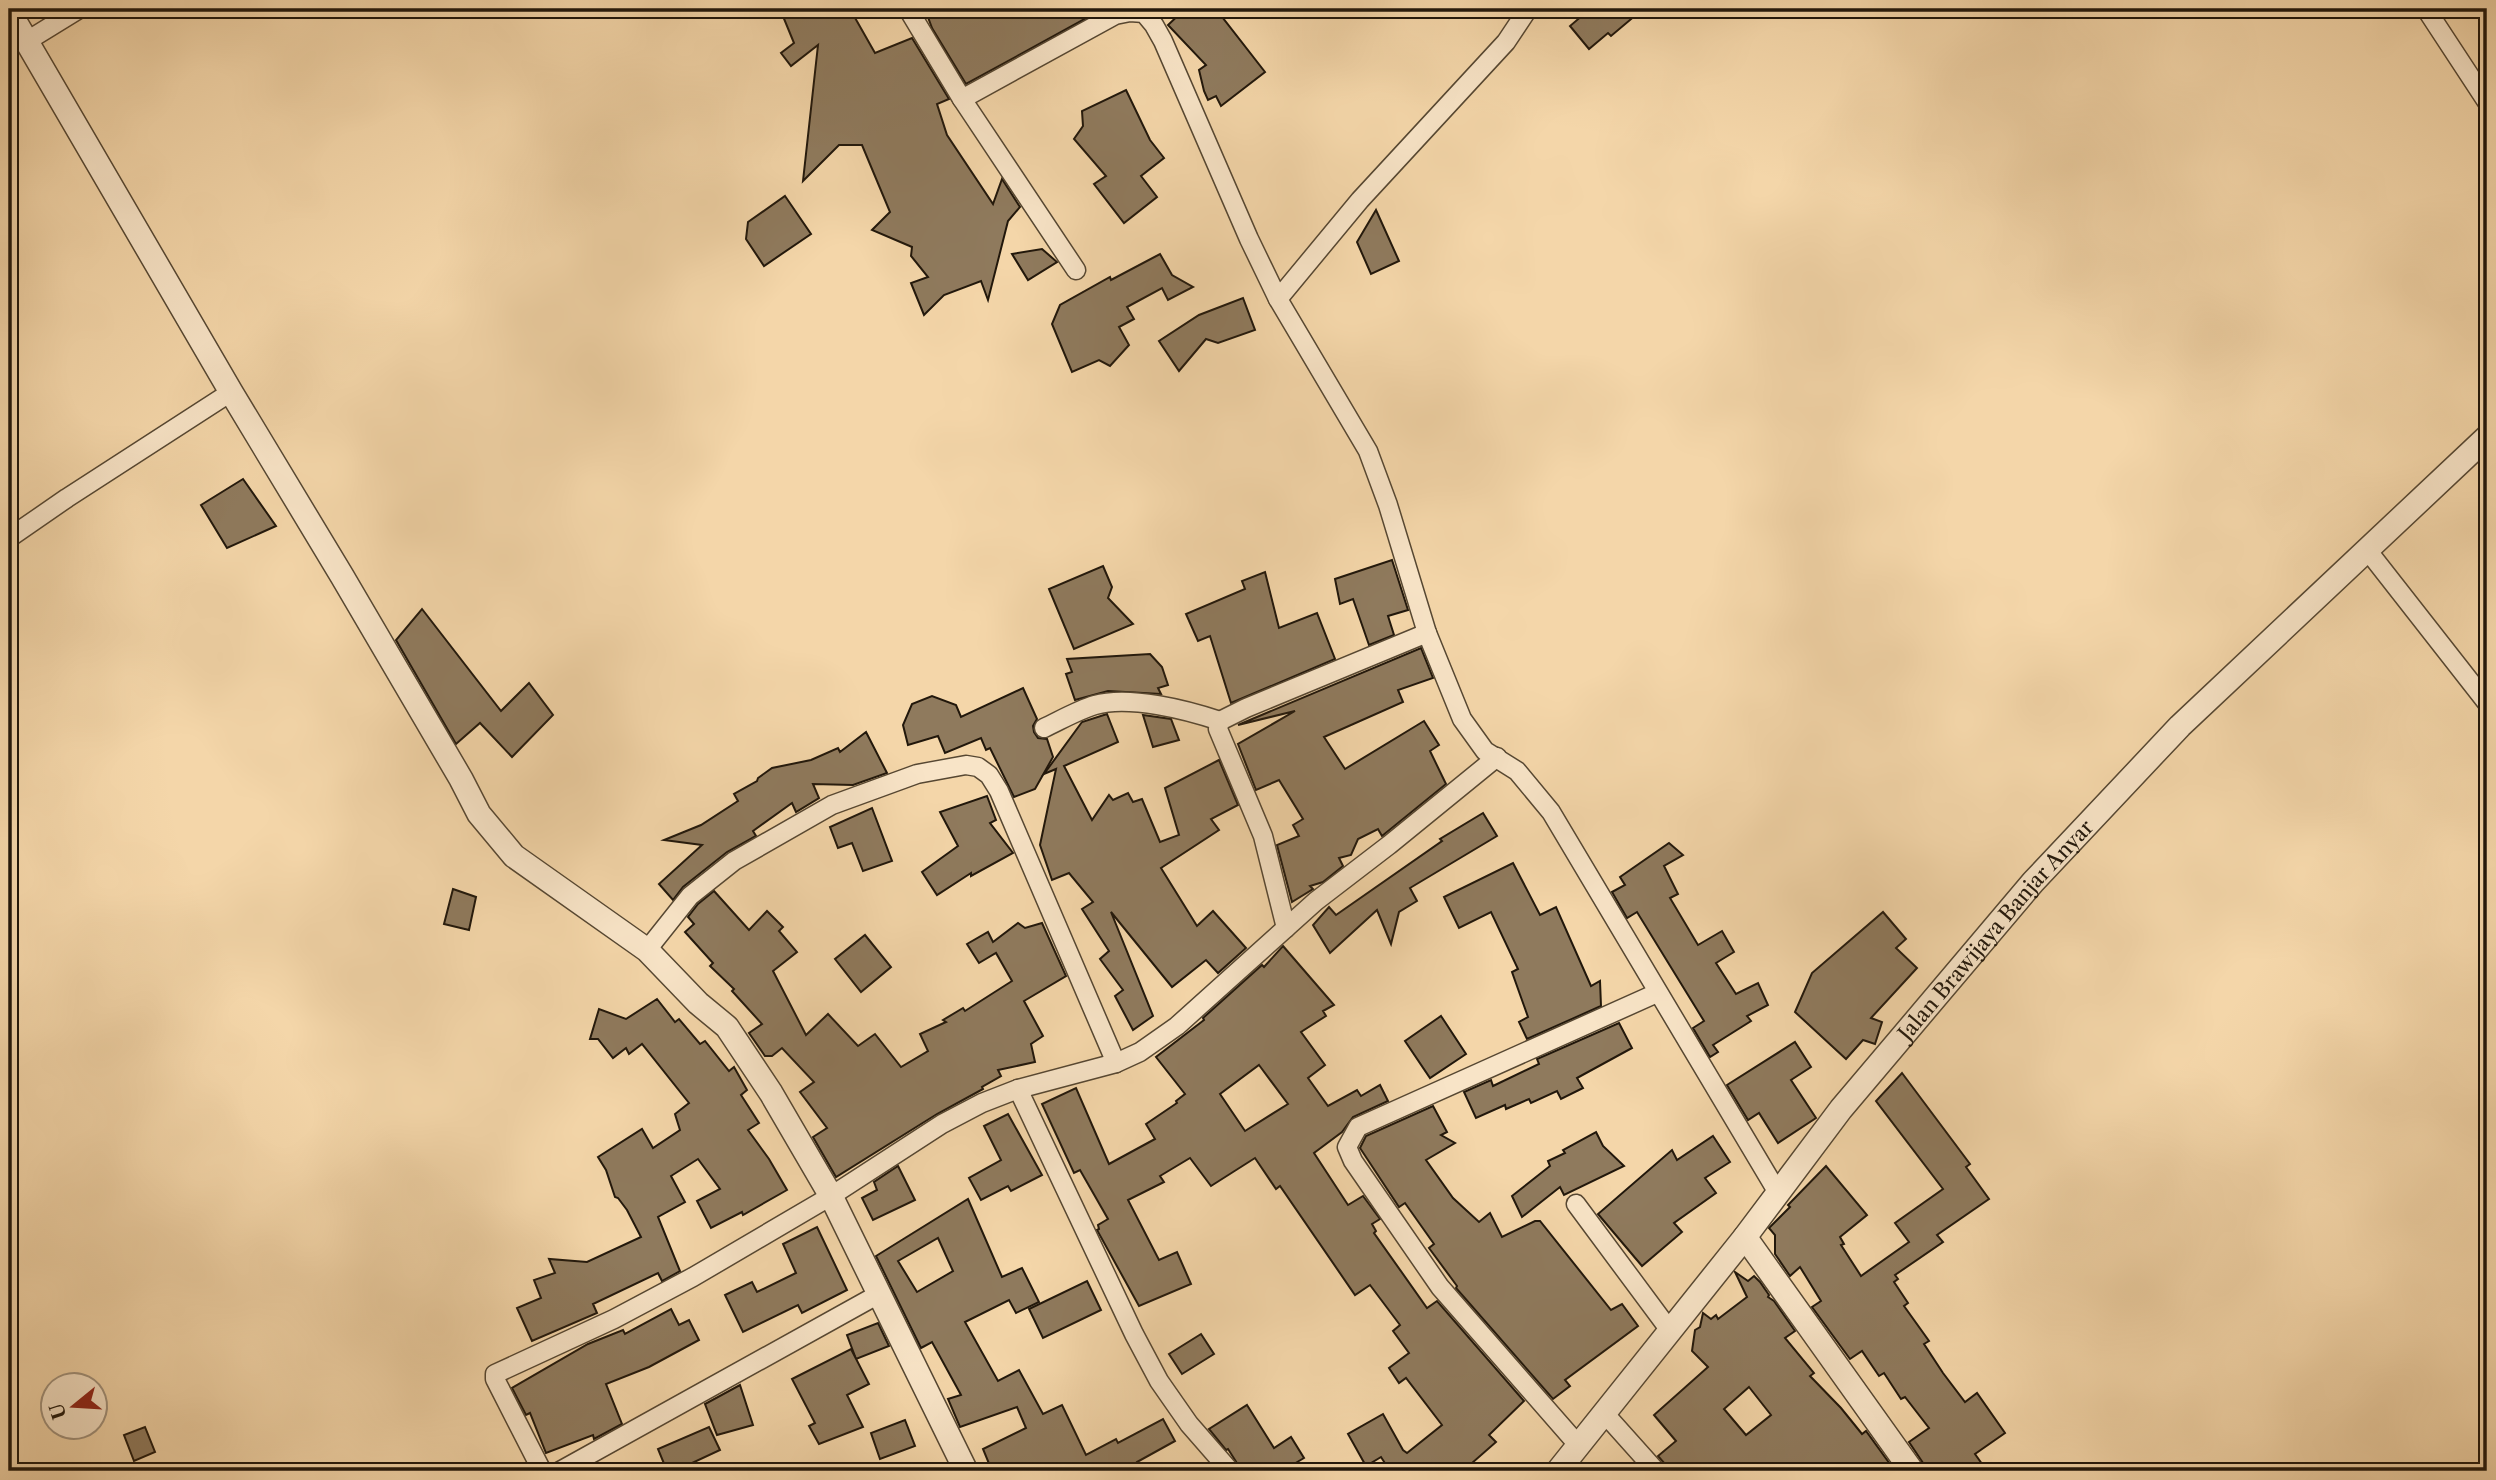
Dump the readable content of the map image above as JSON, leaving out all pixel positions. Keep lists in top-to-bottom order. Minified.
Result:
{"streets":{"street":["Jalan Brawijaya Banjar Anyar"]},"north":"left"}
